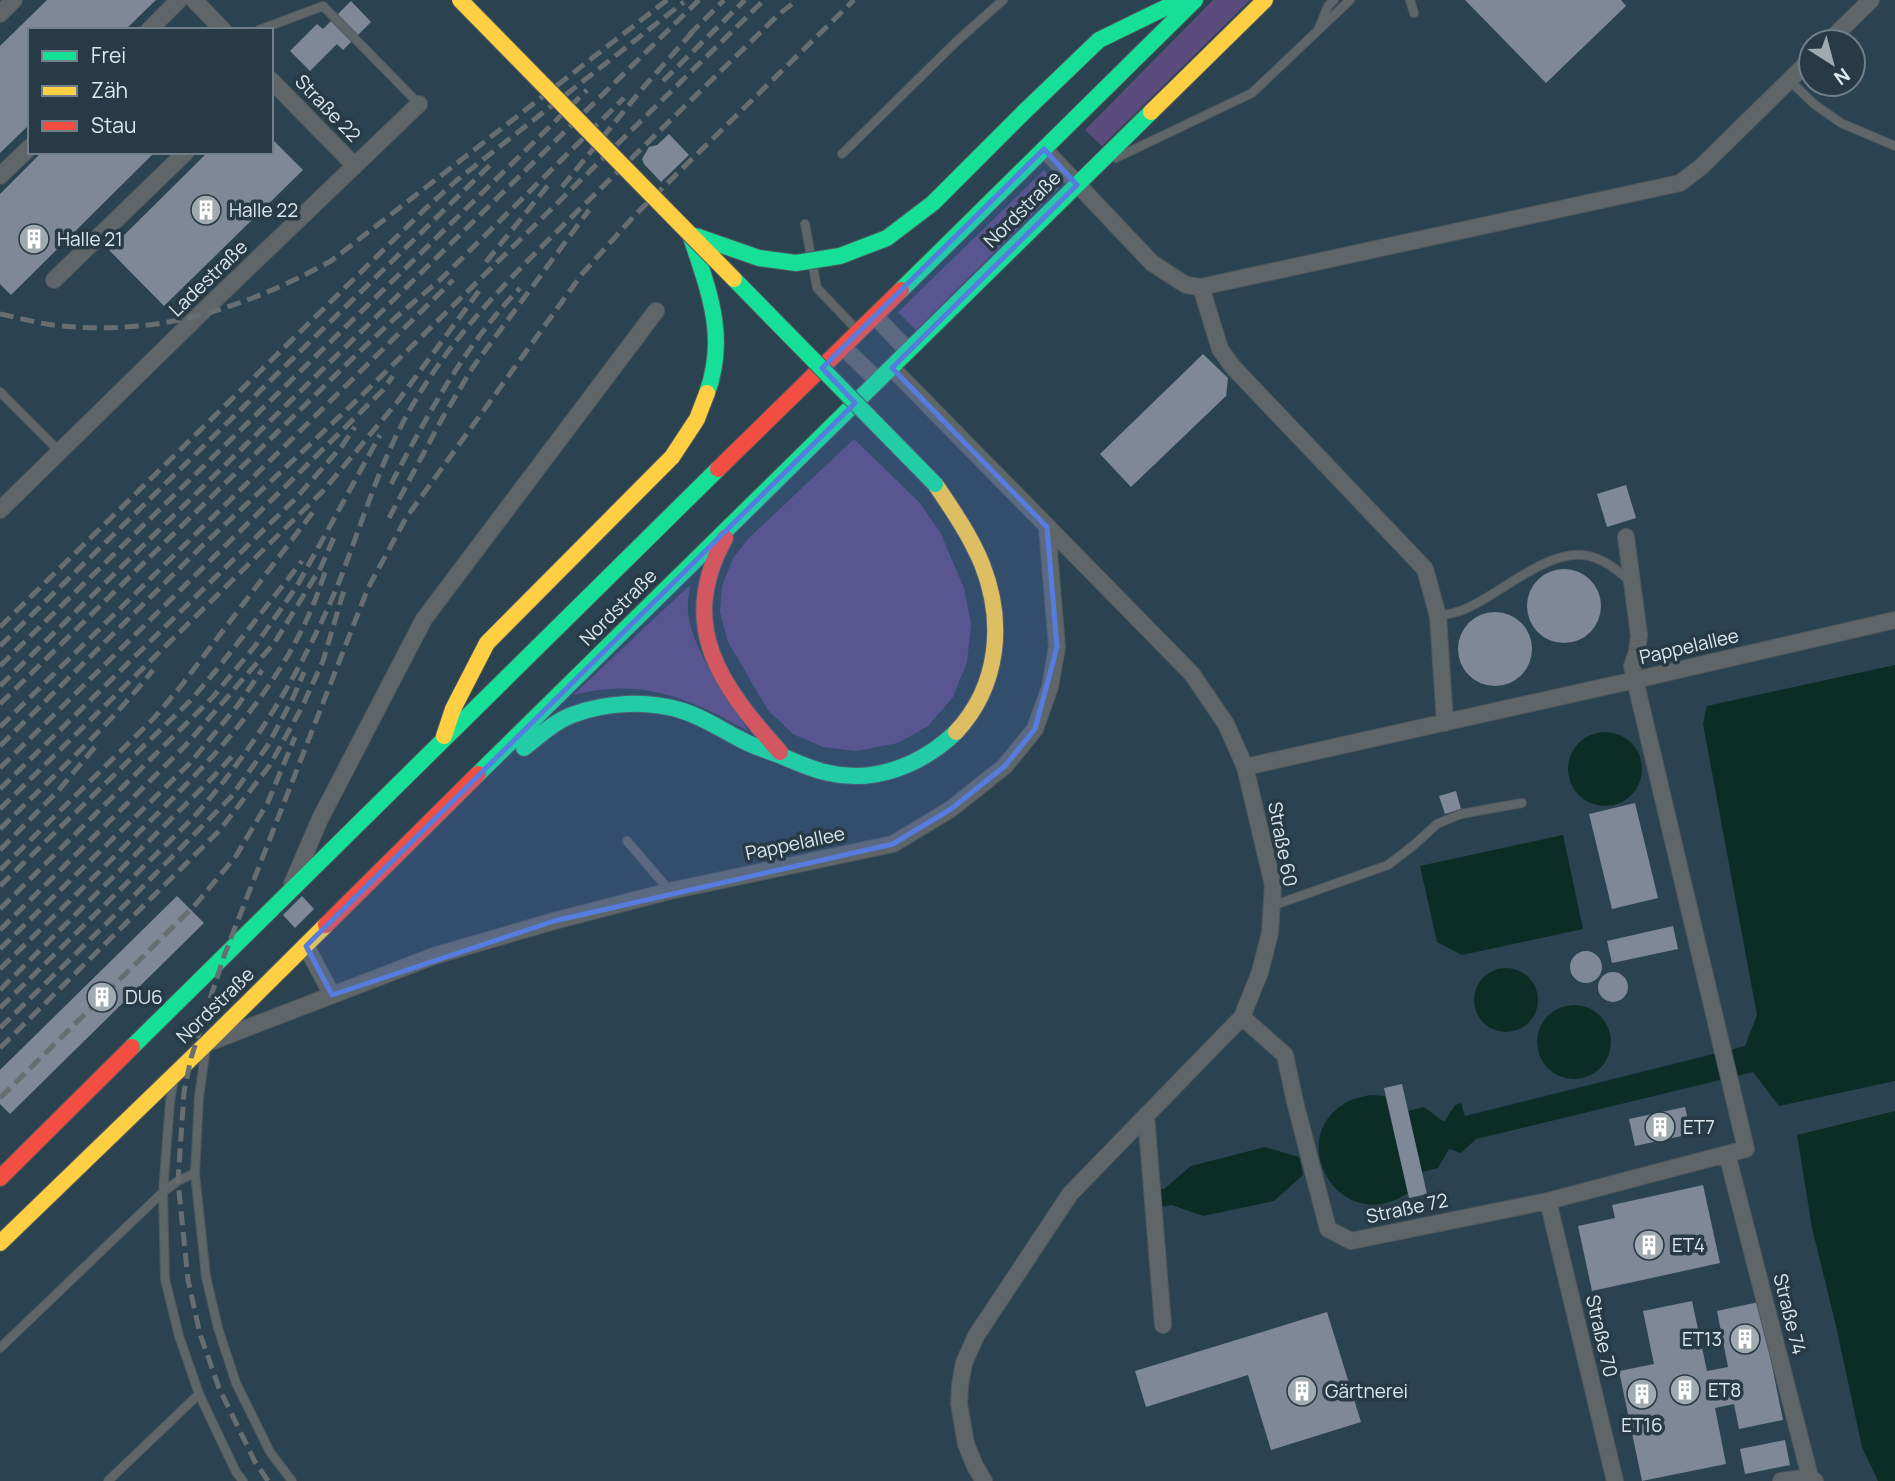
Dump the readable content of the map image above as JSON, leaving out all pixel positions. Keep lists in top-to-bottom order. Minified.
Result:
{"streets":{"street":["Straße 22","Nordstraße","Ladestraße","Pappelallee","Straße 60","Straße 72","Straße 74","Straße 70"]},"crossings":[["Straße 22","Ladestraße"],["Nordstraße","Pappelallee"],["Nordstraße","Straße 60"],["Pappelallee","Straße 60"],["Straße 60","Straße 72"],["Straße 72","Straße 74"],["Straße 72","Straße 70"]],"places":{"building":["Halle 22","Halle 21","DU6","ET7","ET4","ET13","ET8","Gärtnerei","ET16"]},"legend":["Frei","Zäh","Stau"],"north":"bottom right"}
